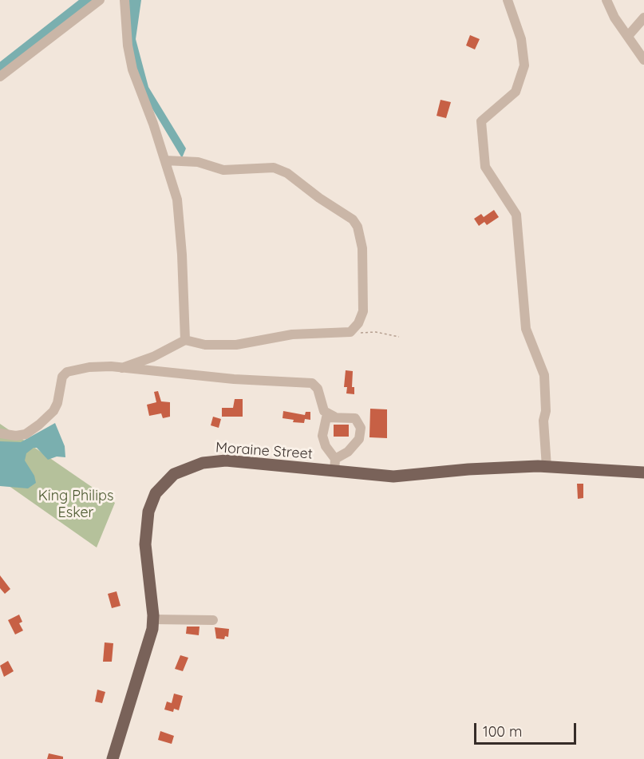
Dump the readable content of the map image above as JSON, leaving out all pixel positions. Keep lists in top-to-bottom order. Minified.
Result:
{"streets":{"main road":["Moraine Street"]},"parks":["King Philips Esker"],"scale_bar":"100 m"}
